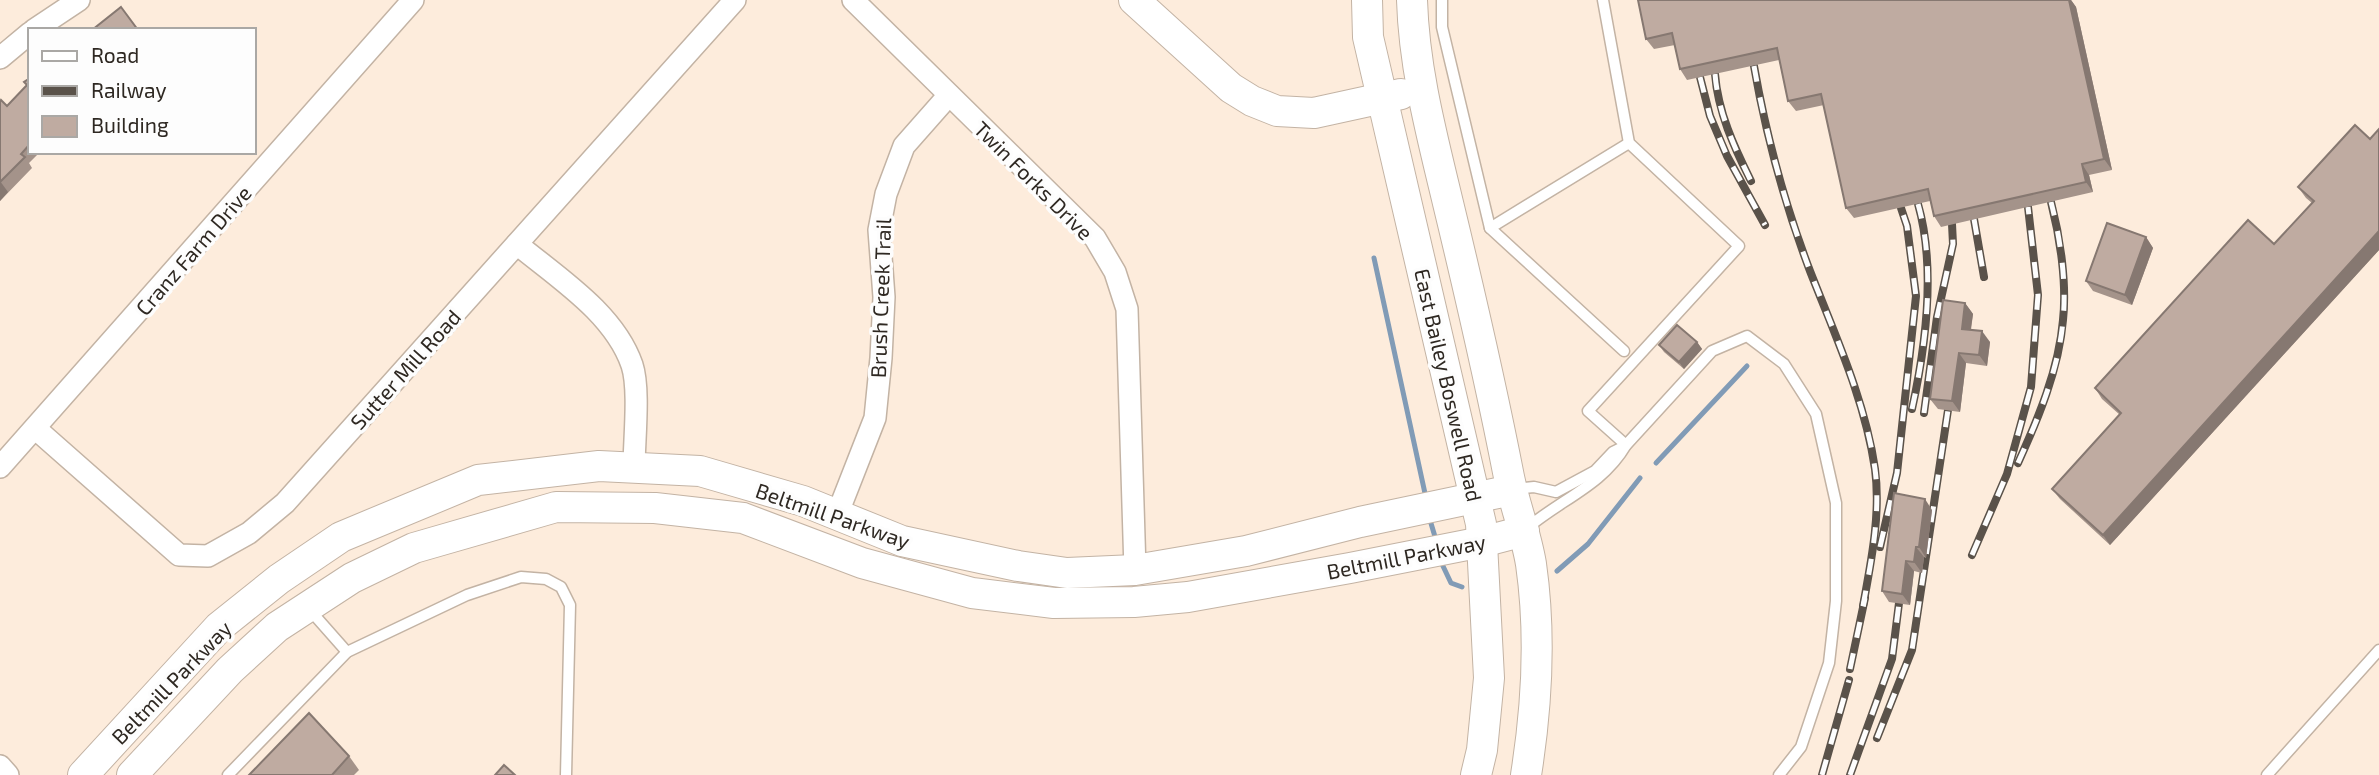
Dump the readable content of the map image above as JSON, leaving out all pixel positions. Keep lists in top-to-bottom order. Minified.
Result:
{"streets":{"street":["Twin Forks Drive","Cranz Farm Drive","Brush Creek Trail","Sutter Mill Road","East Bailey Boswell Road","Beltmill Parkway"]},"crossings":[["Twin Forks Drive","Brush Creek Trail"],["Twin Forks Drive","Beltmill Parkway"],["Cranz Farm Drive","Sutter Mill Road"],["Brush Creek Trail","Beltmill Parkway"],["East Bailey Boswell Road","Beltmill Parkway"]],"legend":["Road","Railway","Building"]}
